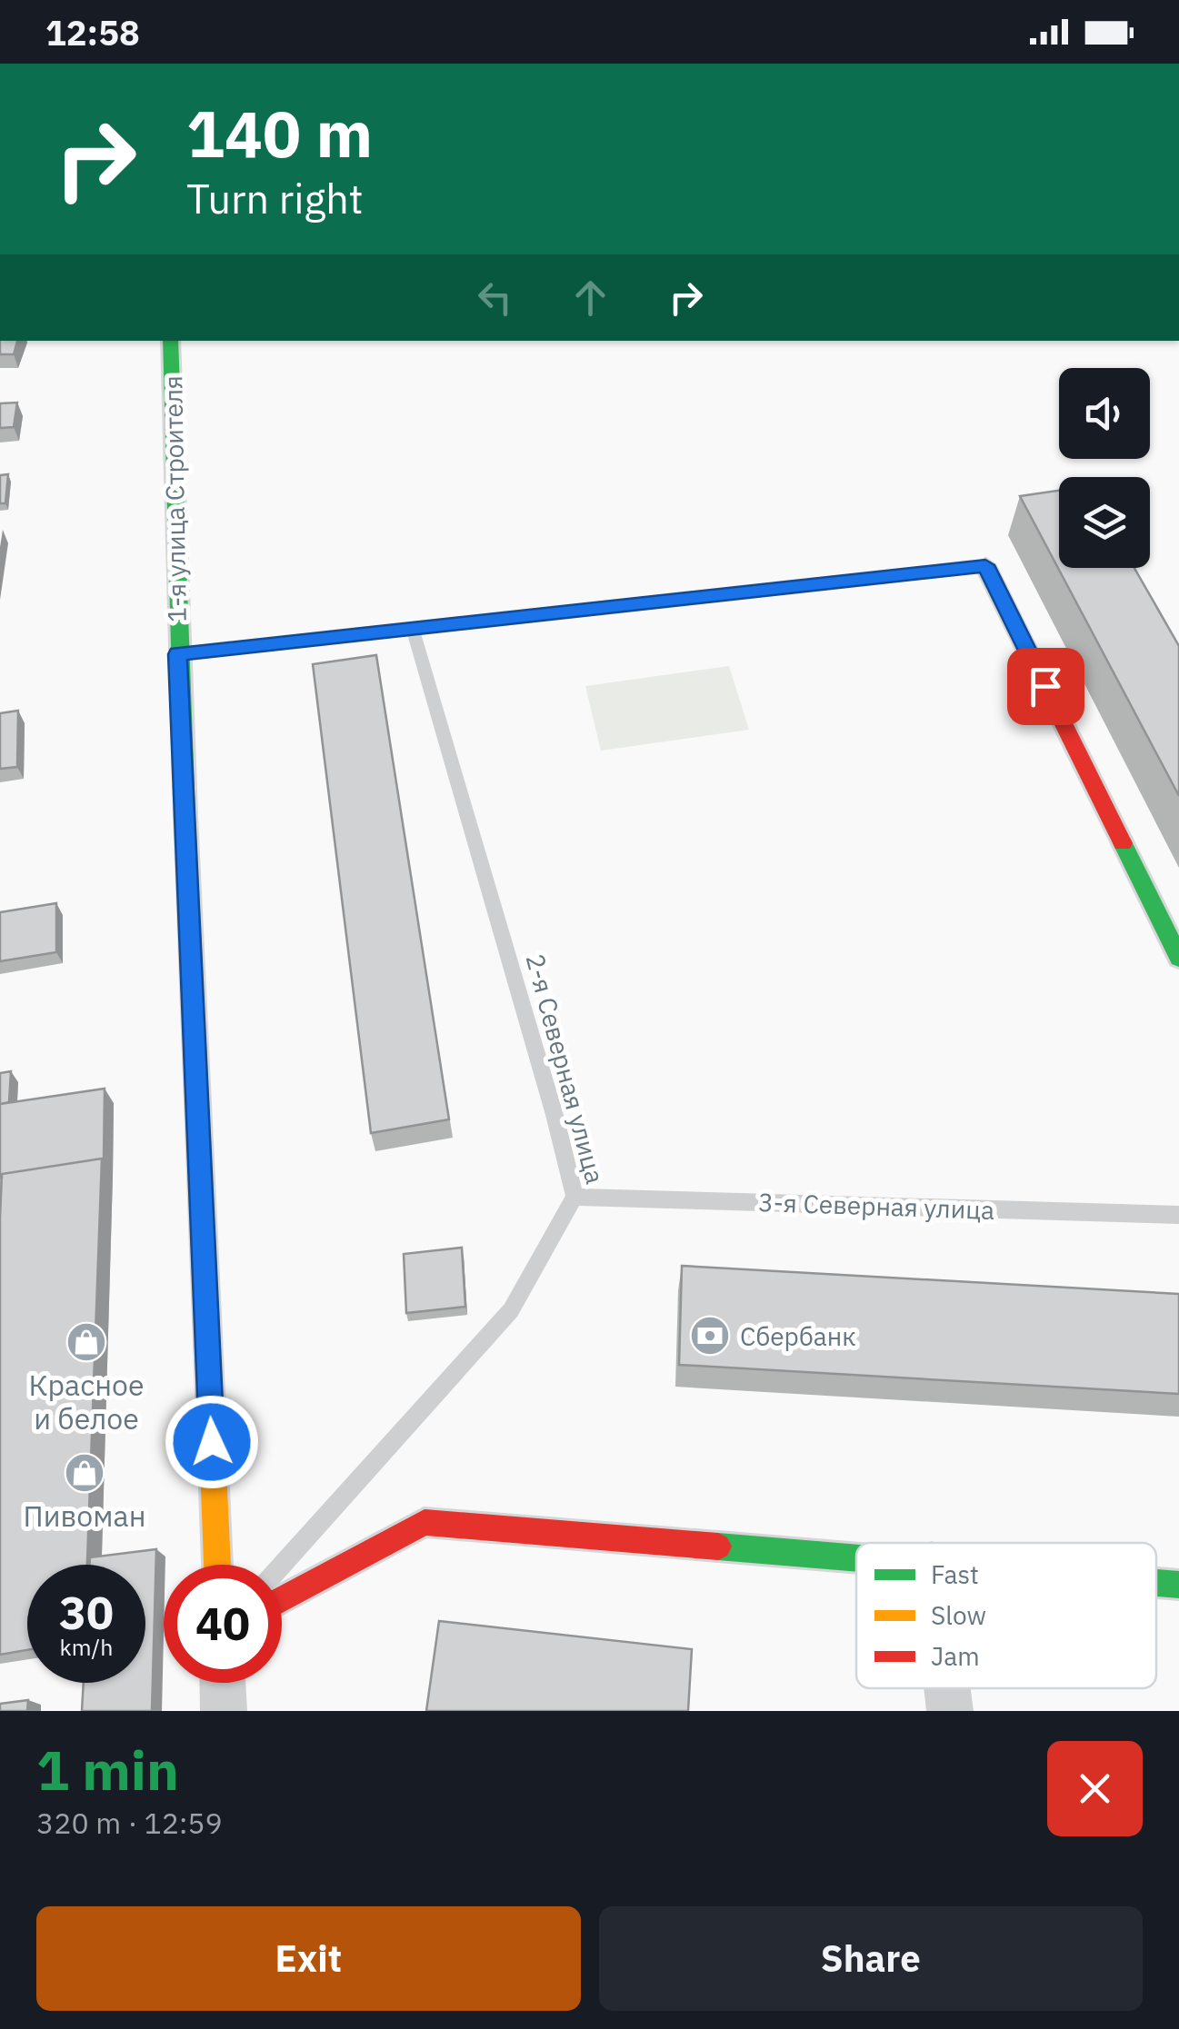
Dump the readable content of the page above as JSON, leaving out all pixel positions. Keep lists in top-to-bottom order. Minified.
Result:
{"streets":{"street":["1-я улица Строителя"],"lane":["2-я Северная улица","3-я Северная улица"]},"crossings":[["2-я Северная улица","3-я Северная улица"]],"places":{"bank":["Сбербанк"],"shop":["Красное и белое","Пивоман"]},"legend":["Fast","Slow","Jam"],"page":{"status":"12:58","turn":["140 m","Turn right"],"speed":"30 km/h","limit":"40","heading":["1 min","320 m · 12:59"],"buttons":["Exit","Share"]}}
